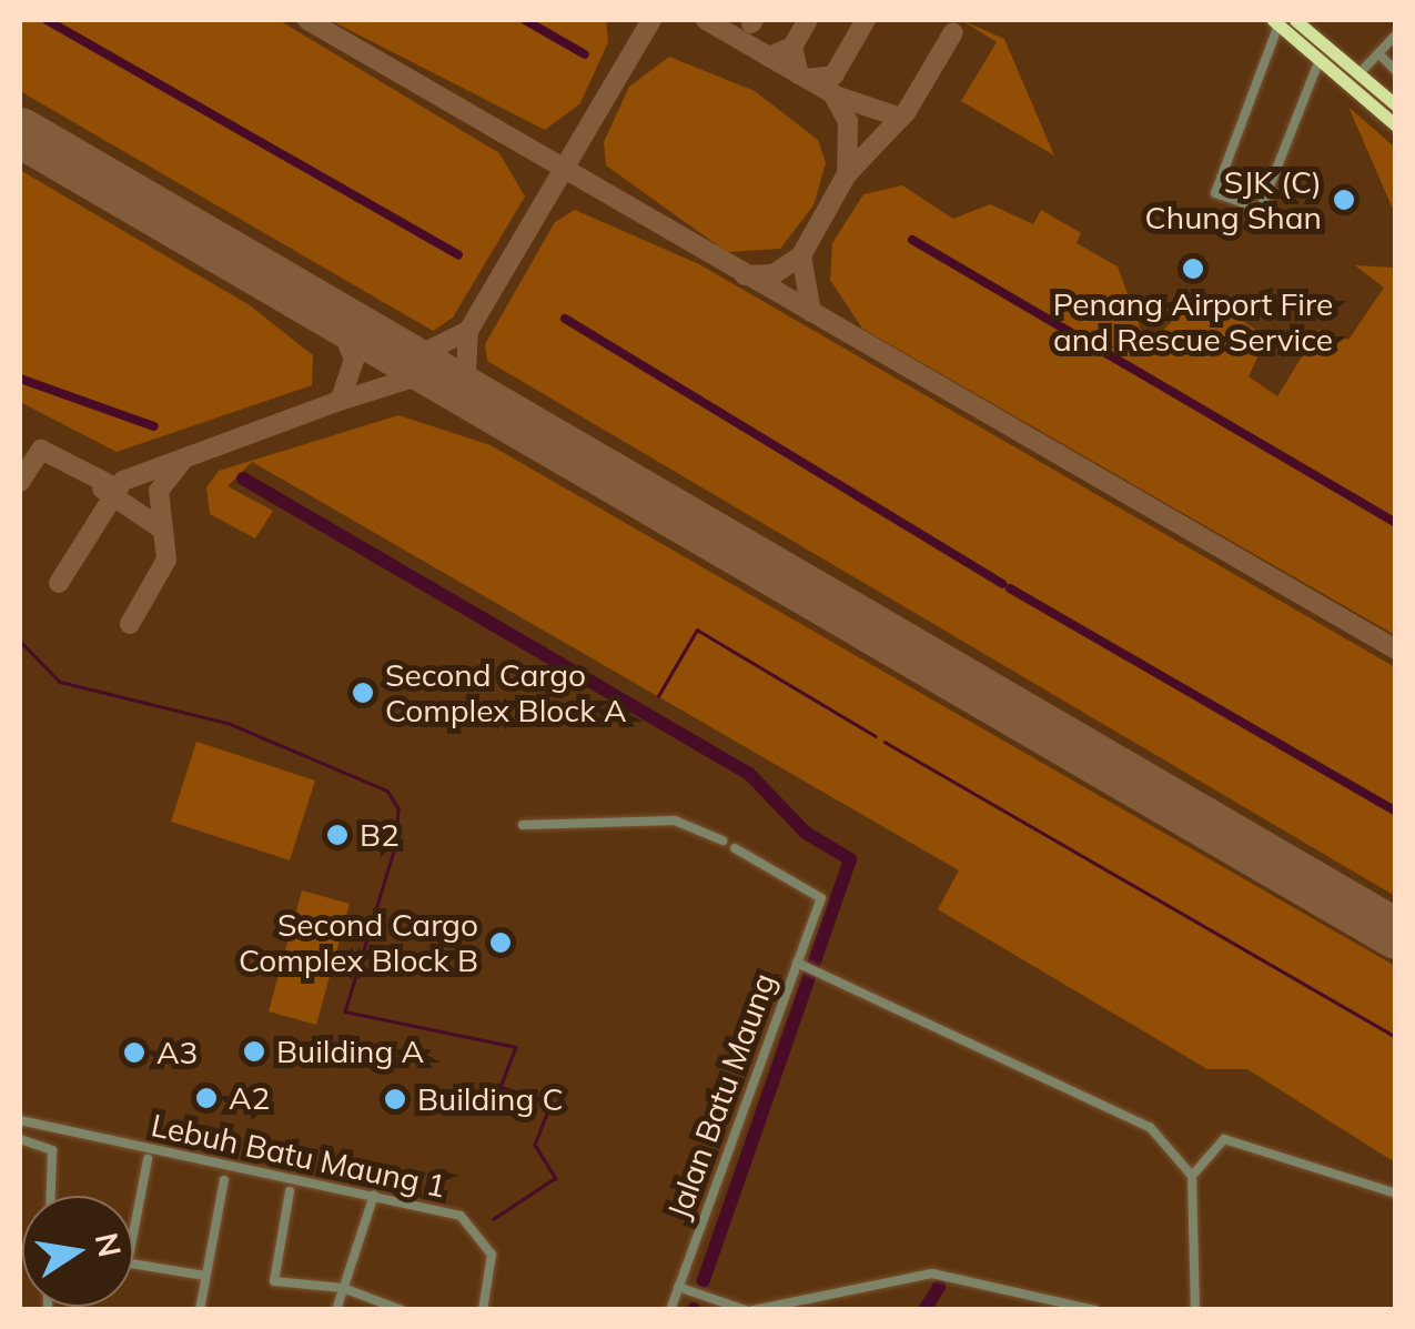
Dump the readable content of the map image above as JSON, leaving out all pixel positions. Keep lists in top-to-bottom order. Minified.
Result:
{"streets":{"street":["Jalan Batu Maung","Lebuh Batu Maung 1"]},"places":["SJK (C) Chung Shan","Penang Airport Fire and Rescue Service","Second Cargo Complex Block A","B2","Second Cargo Complex Block B","Building A","A3","A2","Building C"],"north":"right"}
